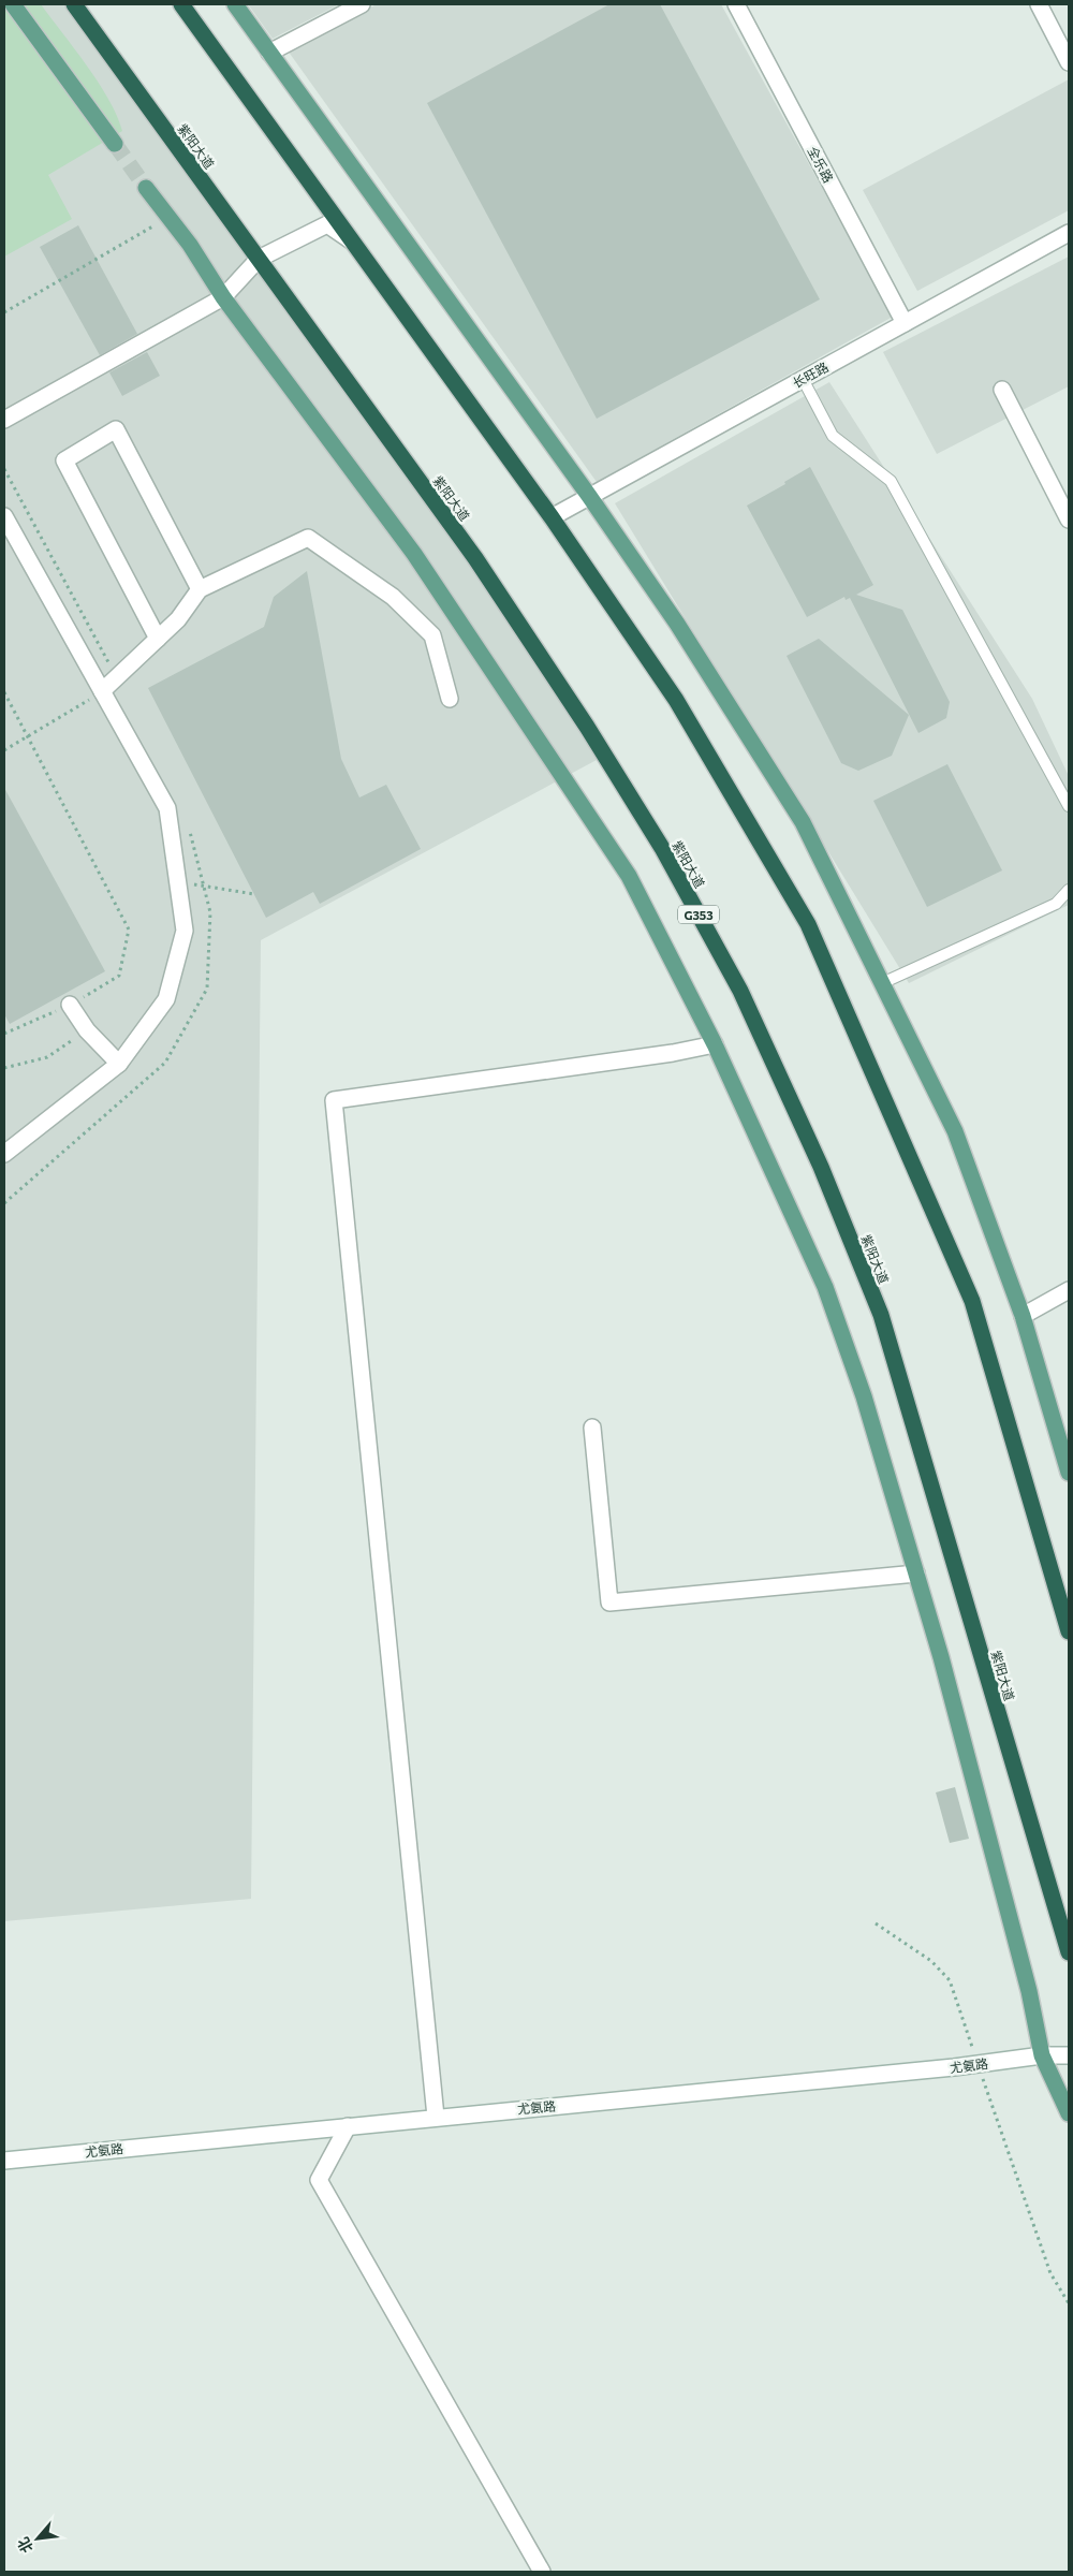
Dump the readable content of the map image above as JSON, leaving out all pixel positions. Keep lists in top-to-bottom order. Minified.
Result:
{"streets":{"highway":["紫阳大道","G353"],"street":["全乐路","长旺路","尤氨路"]},"crossings":[["全乐路","长旺路"]],"north":"bottom left"}
